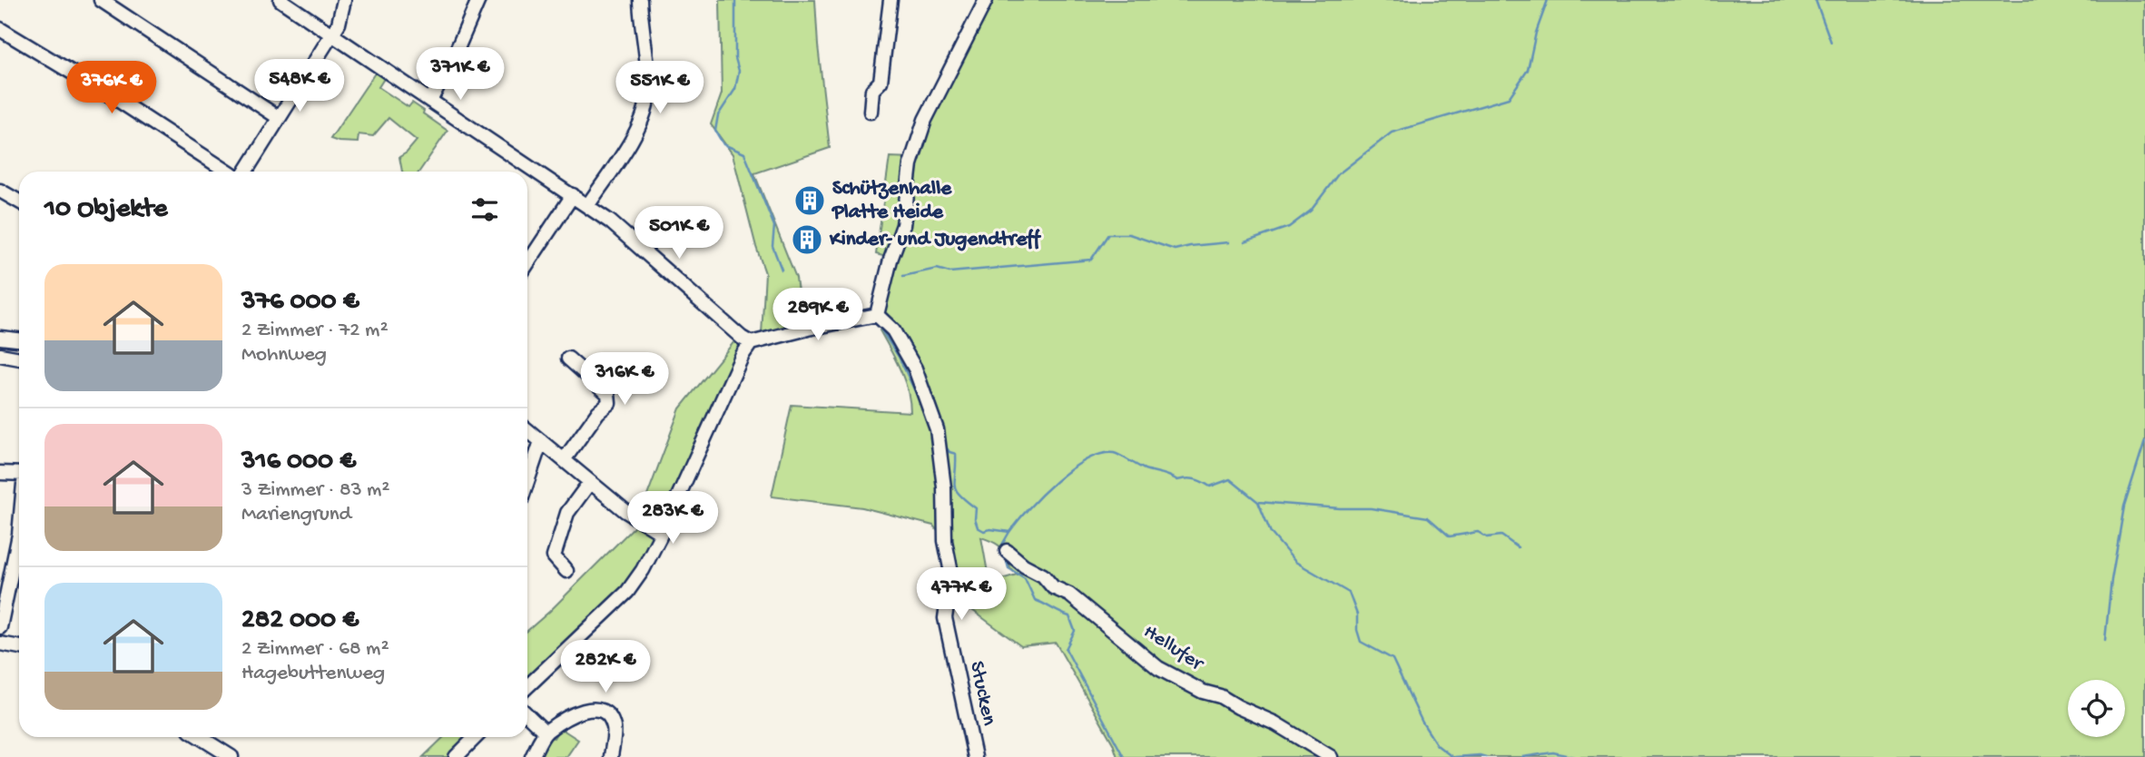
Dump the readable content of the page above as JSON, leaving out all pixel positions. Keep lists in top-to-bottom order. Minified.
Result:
{"streets":{"street":["Hellufer","Stucken"]},"places":{"building":["Schützenhalle Platte Heide","Kinder- und Jugendtreff"]},"page":{"price":["371K €","548K €","376K €","551K €","501K €","289K €","316K €","283K €","477K €","282K €"],"heading":"10 Objekte","list":[{"name":"376 000 €","note":"2 Zimmer · 72 m² · Mohnweg"},{"name":"316 000 €","note":"3 Zimmer · 83 m² · Mariengrund"},{"name":"282 000 €","note":"2 Zimmer · 68 m² · Hagebuttenweg"}]}}
